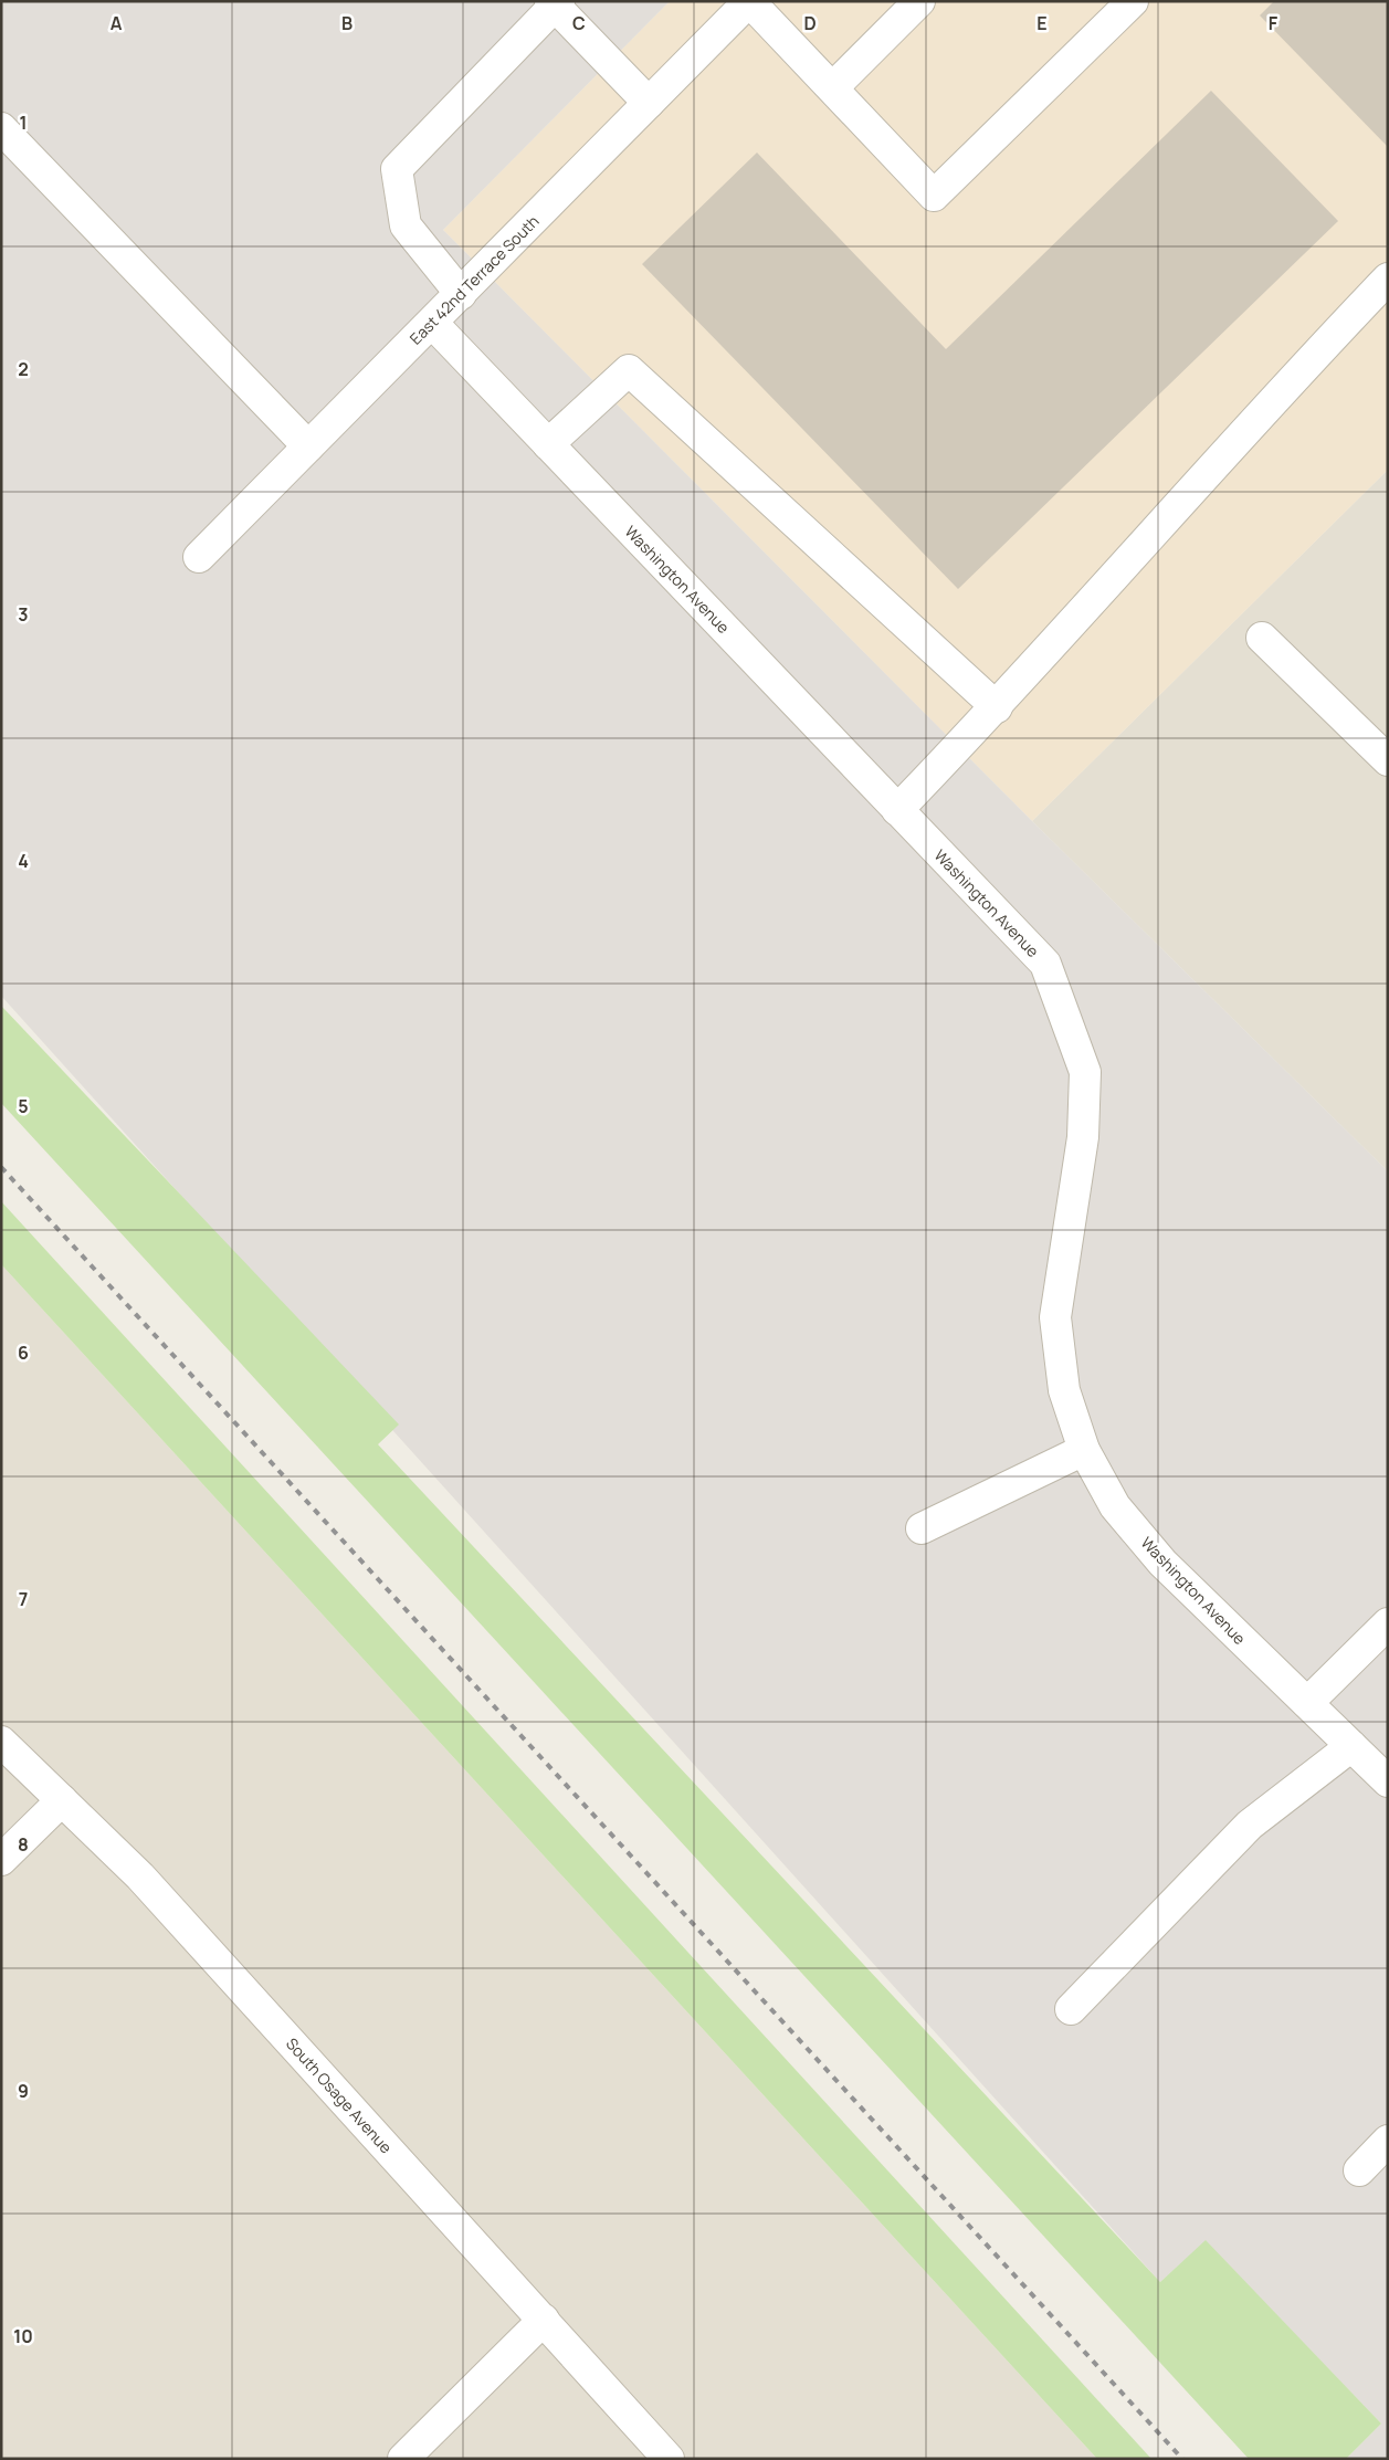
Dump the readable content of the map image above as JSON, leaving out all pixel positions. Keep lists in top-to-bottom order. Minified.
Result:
{"streets":{"street":["East 42nd Terrace South","Washington Avenue","South Osage Avenue"]},"crossings":[["East 42nd Terrace South","Washington Avenue"]],"grid":{"columns":["A","B","C","D","E","F"],"rows":["1","2","3","4","5","6","7","8","9","10"]}}
